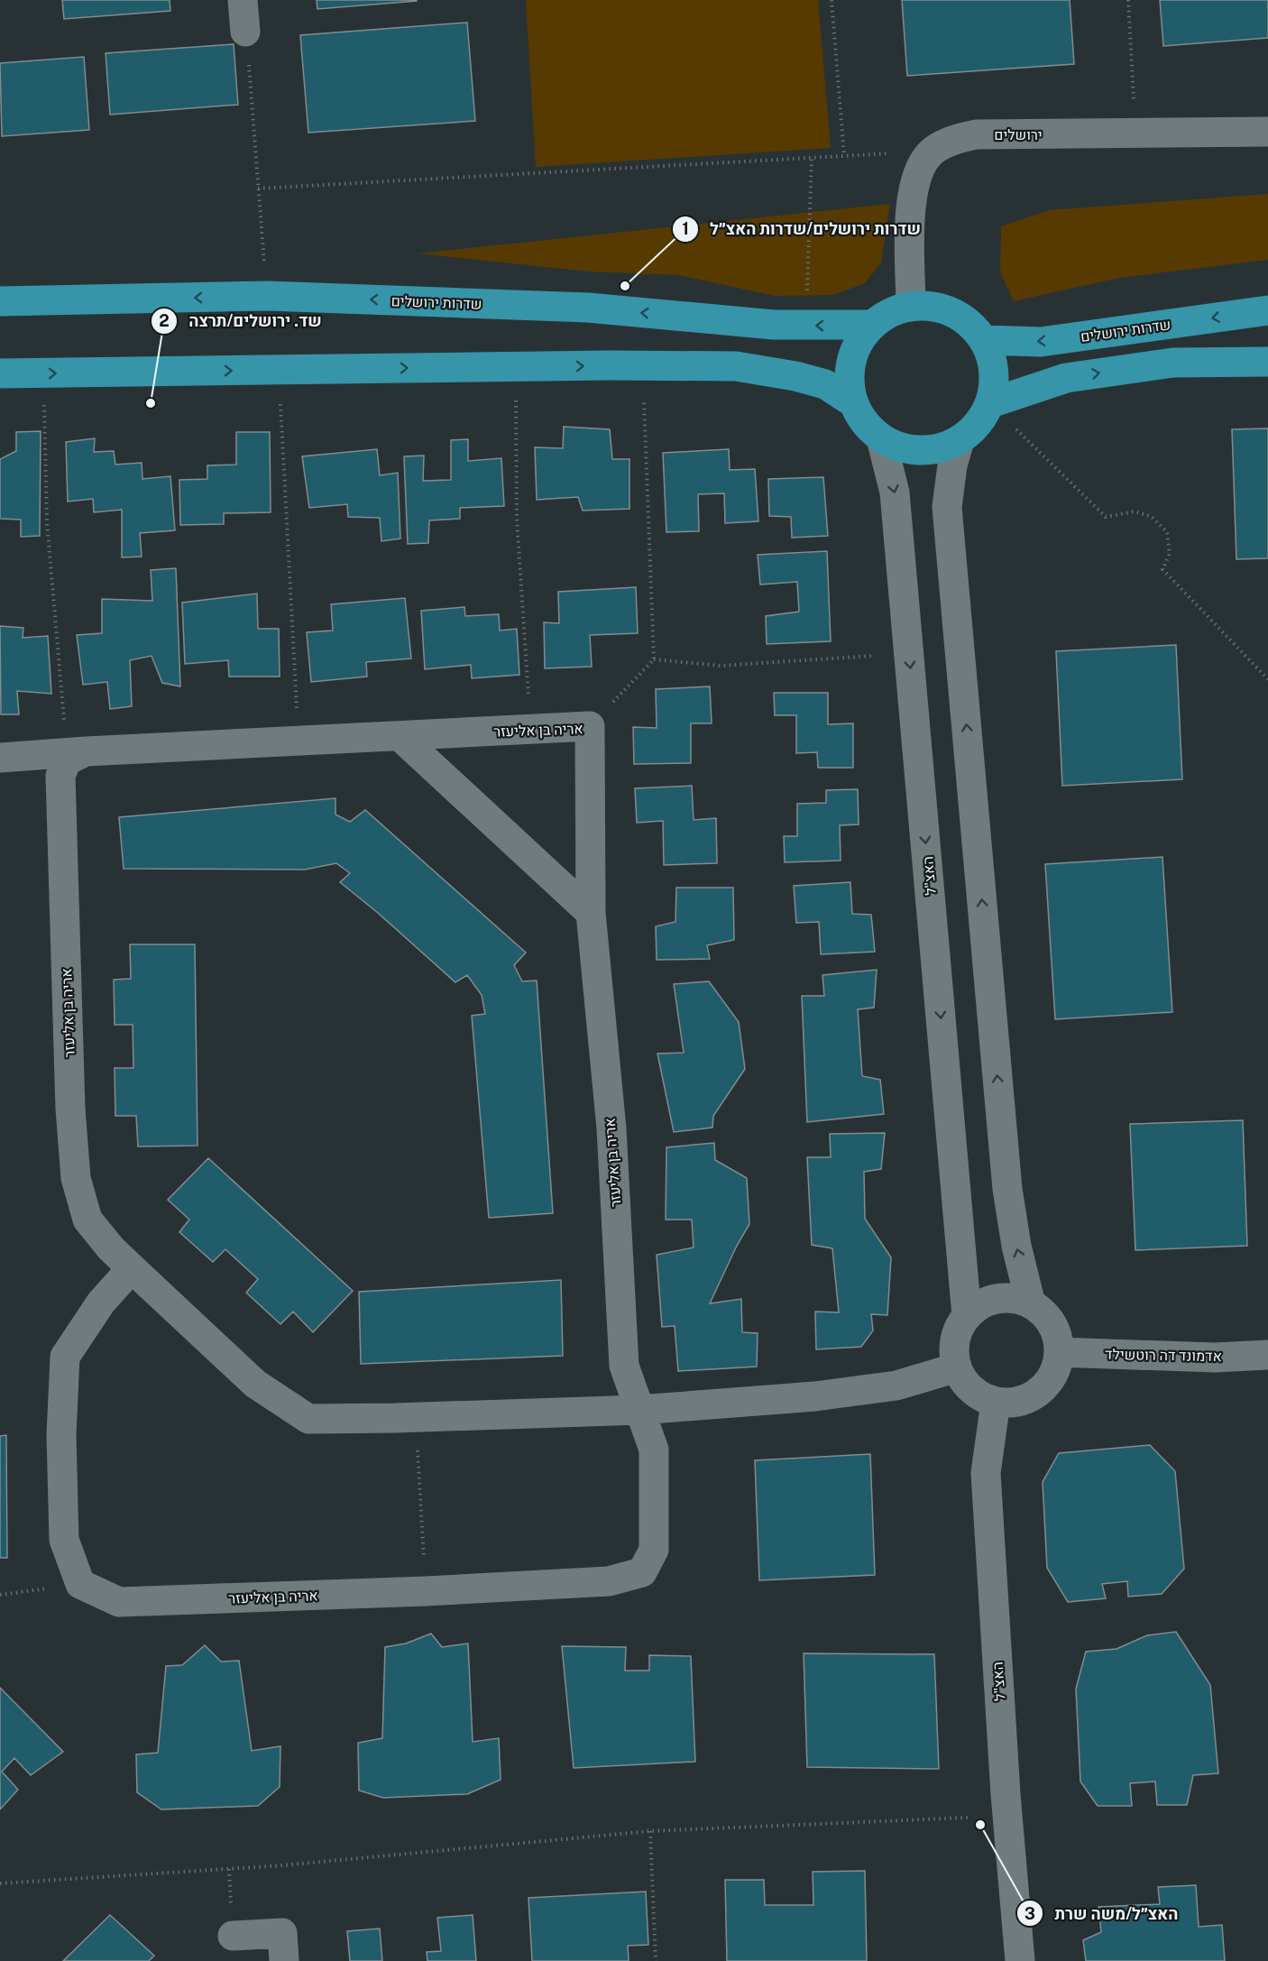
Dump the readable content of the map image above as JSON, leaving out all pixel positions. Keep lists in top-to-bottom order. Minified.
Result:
{"streets":{"main road":["שדרות ירושלים"],"street":["ירושלים","אריה בן אליעזר","האצ\"ל","אדמונד דה רוטשילד"]},"crossings":[["ירושלים","שדרות ירושלים"],["ירושלים","האצ\"ל"],["שדרות ירושלים","האצ\"ל"],["אריה בן אליעזר","האצ\"ל"],["אריה בן אליעזר","אדמונד דה רוטשילד"],["האצ\"ל","אדמונד דה רוטשילד"]],"places":["שדרות ירושלים/שדרות האצ״ל","שד. ירושלים/תרצה","האצ״ל/משה שרת"]}
